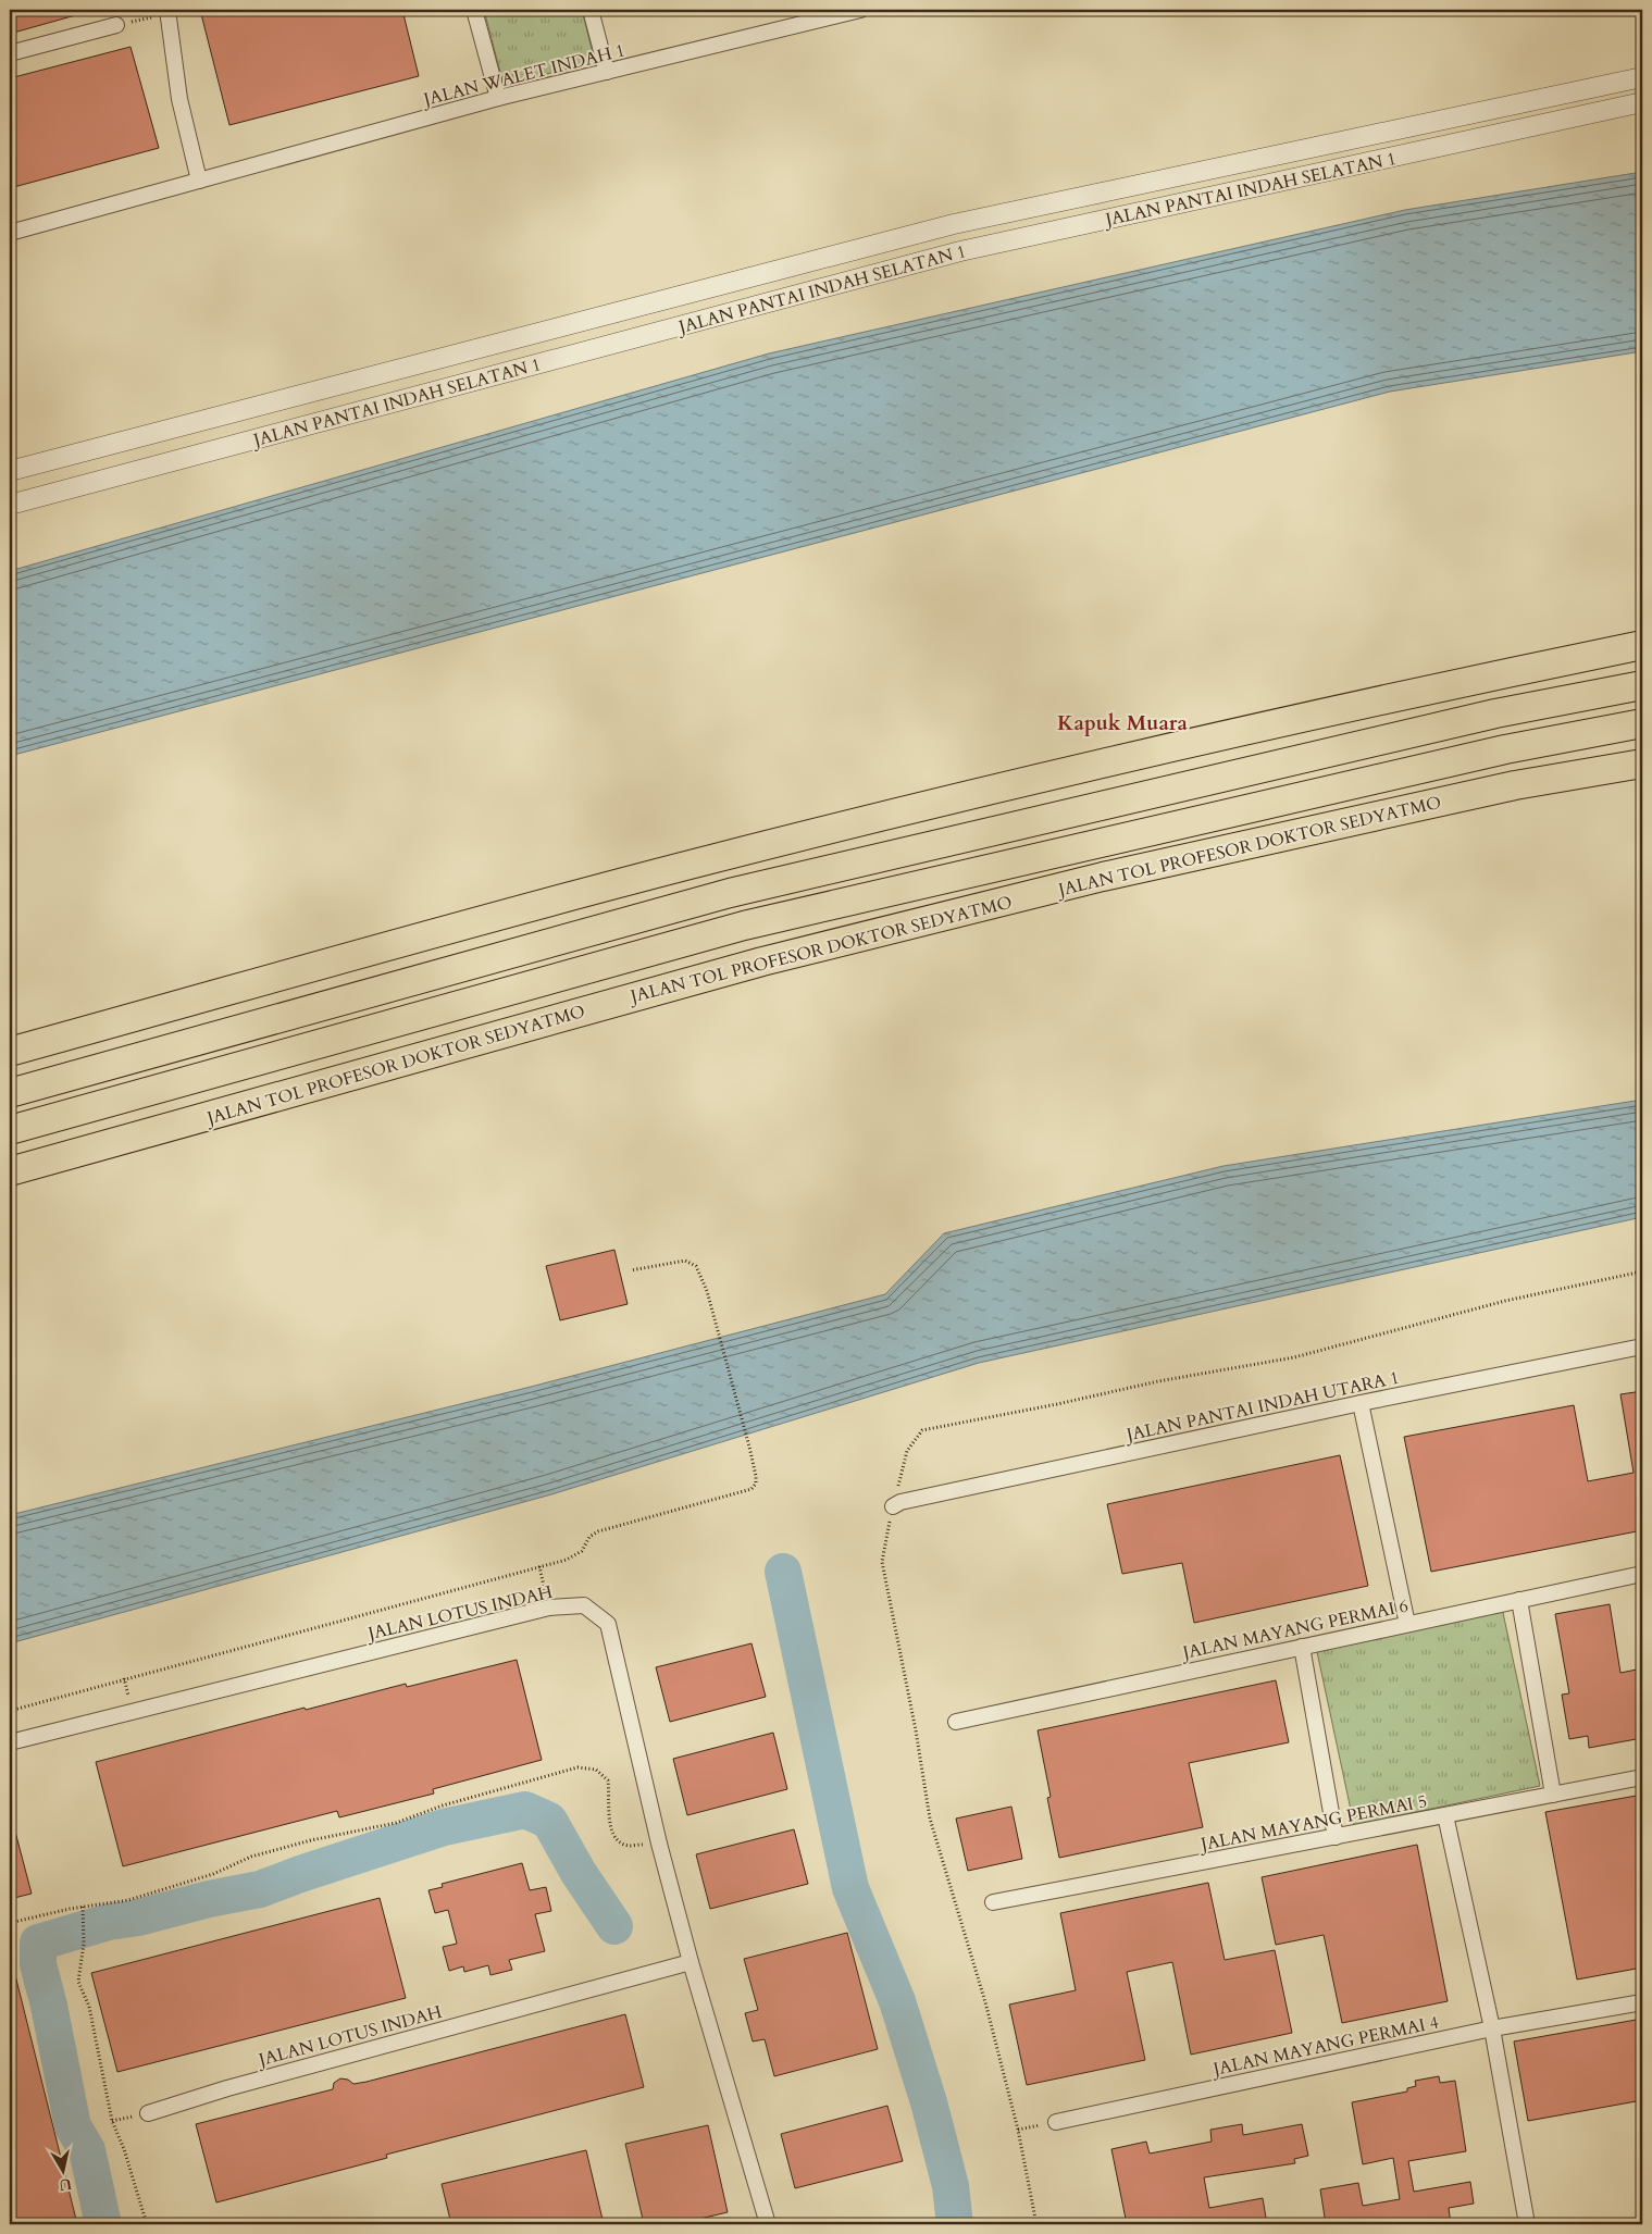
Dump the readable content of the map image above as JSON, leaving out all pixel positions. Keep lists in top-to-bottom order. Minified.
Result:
{"streets":{"highway":["JALAN TOL PROFESOR DOKTOR SEDYATMO"],"street":["JALAN WALET INDAH 1","JALAN PANTAI INDAH SELATAN 1","JALAN PANTAI INDAH UTARA 1","JALAN LOTUS INDAH","JALAN MAYANG PERMAI 6","JALAN MAYANG PERMAI 5","JALAN MAYANG PERMAI 4"]},"districts":["Kapuk Muara"],"north":"bottom"}
